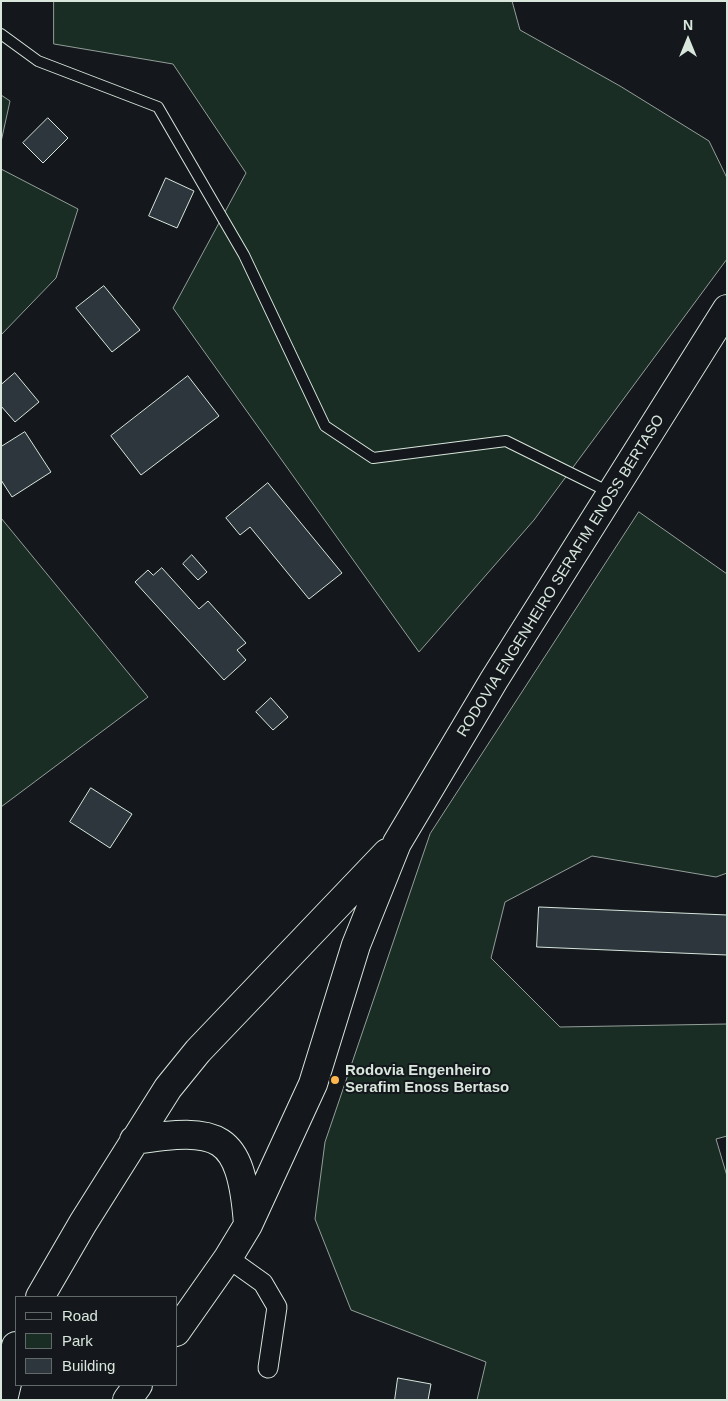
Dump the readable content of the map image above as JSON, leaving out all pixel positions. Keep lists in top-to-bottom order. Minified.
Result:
{"streets":{"highway":["RODOVIA ENGENHEIRO SERAFIM ENOSS BERTASO"]},"places":["Rodovia Engenheiro Serafim Enoss Bertaso"],"legend":["Road","Park","Building"],"north":"top"}
